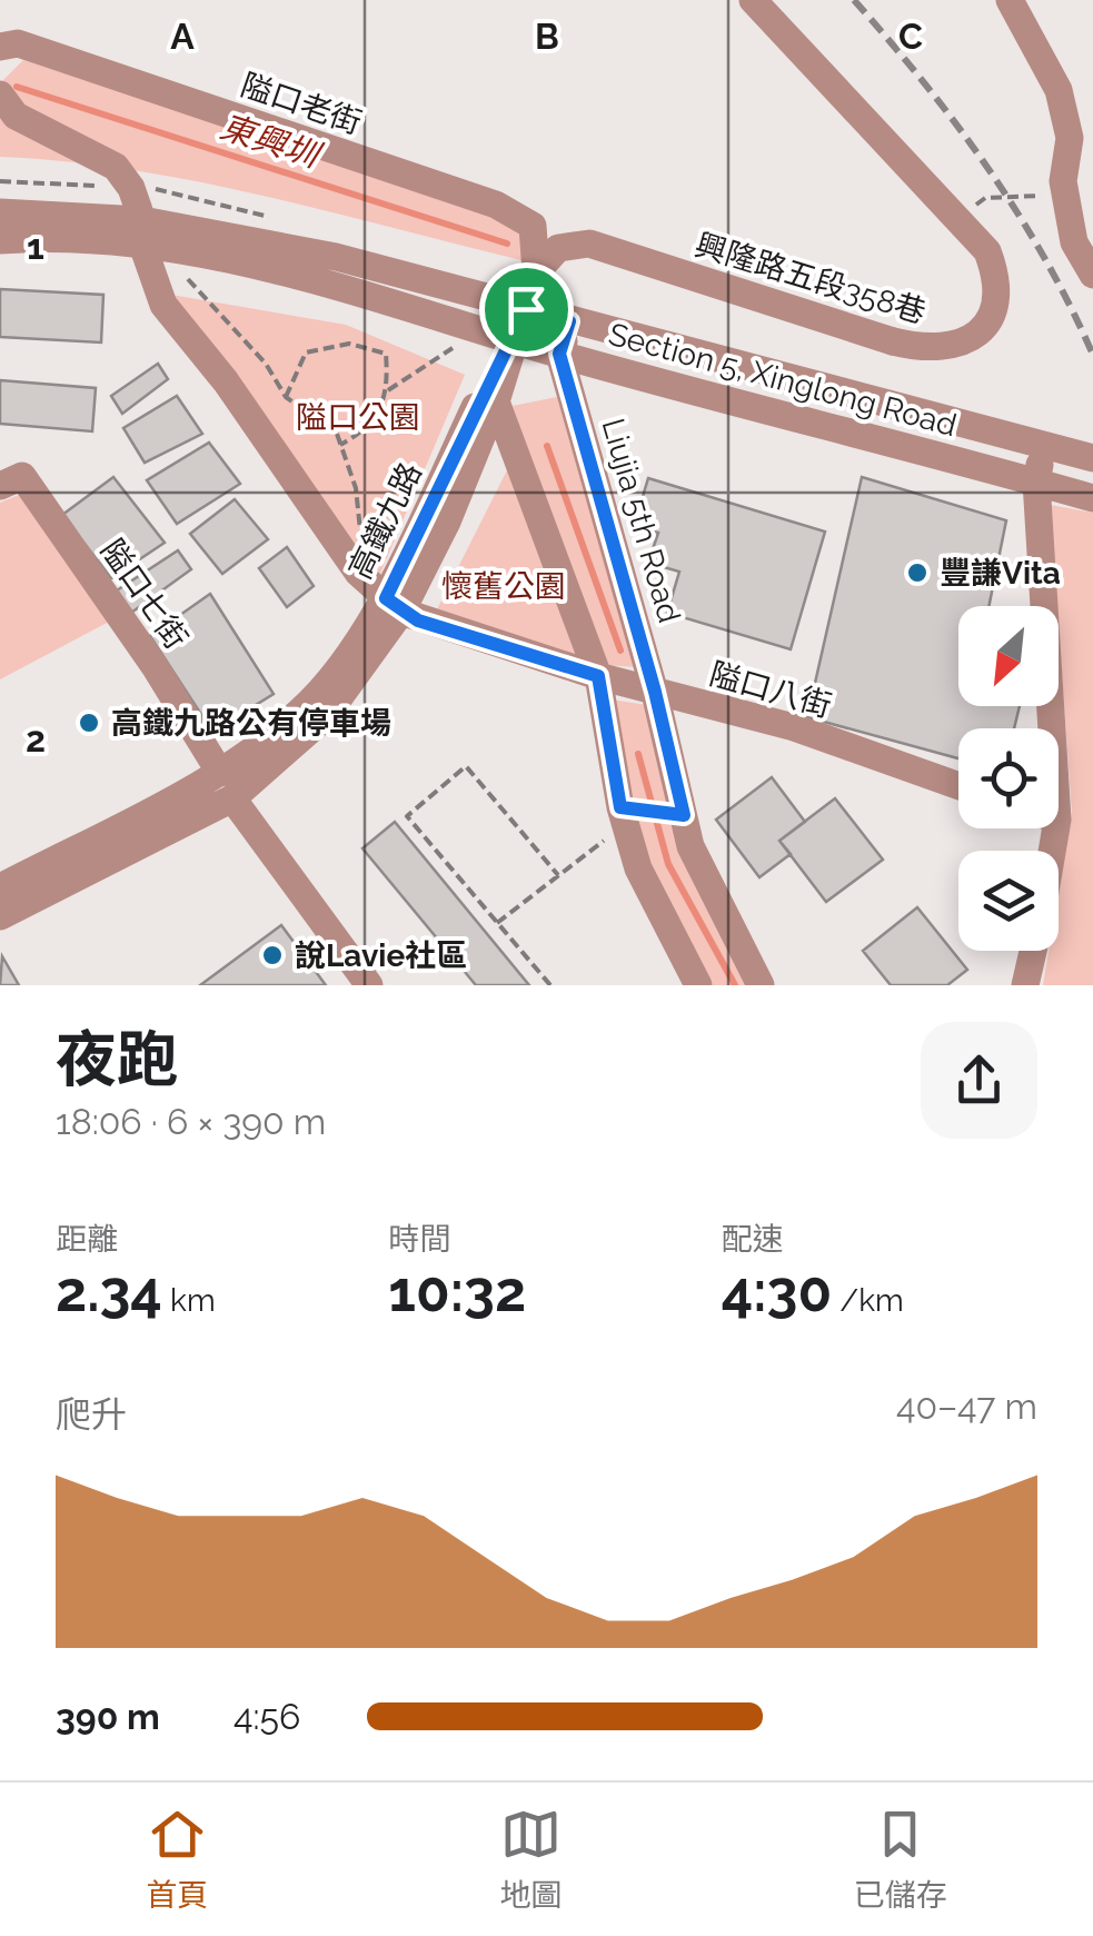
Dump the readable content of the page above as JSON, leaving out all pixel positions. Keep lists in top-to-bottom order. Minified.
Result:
{"streets":{"street":["隘口老街","興隆路五段358巷","Section 5, Xinglong Road","高鐵九路","Liujia 5th Road","隘口七街","隘口八街"]},"crossings":[["隘口老街","興隆路五段358巷"],["隘口老街","Section 5, Xinglong Road"],["興隆路五段358巷","Section 5, Xinglong Road"],["Section 5, Xinglong Road","高鐵九路"],["Section 5, Xinglong Road","Liujia 5th Road"],["Section 5, Xinglong Road","隘口八街"],["高鐵九路","隘口七街"],["高鐵九路","隘口八街"],["Liujia 5th Road","隘口八街"]],"water":["東興圳"],"parks":["隘口公園","懷舊公園"],"places":["豐謙Vita","高鐵九路公有停車場","說Lavie社區"],"north":"bottom left","page":{"heading":["夜跑","18:06 · 6 × 390 m"],"stats":[["距離","2.34 km"],["時間","10:32"],["配速","4:30 /km"]],"chart":["爬升","40–47 m"],"list":[{"name":"390 m","note":"4:56"}],"tabs":["首頁","地圖","已儲存"]},"grid":{"columns":["A","B","C"],"rows":["1","2"]}}
